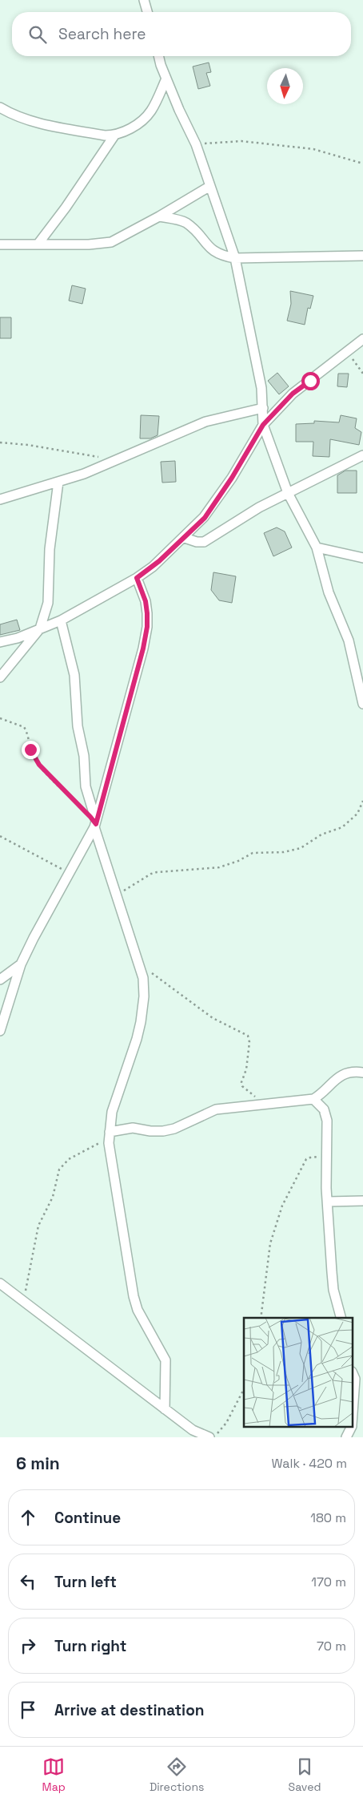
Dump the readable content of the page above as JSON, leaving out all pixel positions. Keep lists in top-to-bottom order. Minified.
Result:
{"north":"bottom","page":{"search":"Search here","heading":["6 min","Walk · 420 m"],"list":[["Continue","180 m"],["Turn left","170 m"],["Turn right","70 m"],"Arrive at destination"],"nav":["Map","Directions","Saved"]}}
